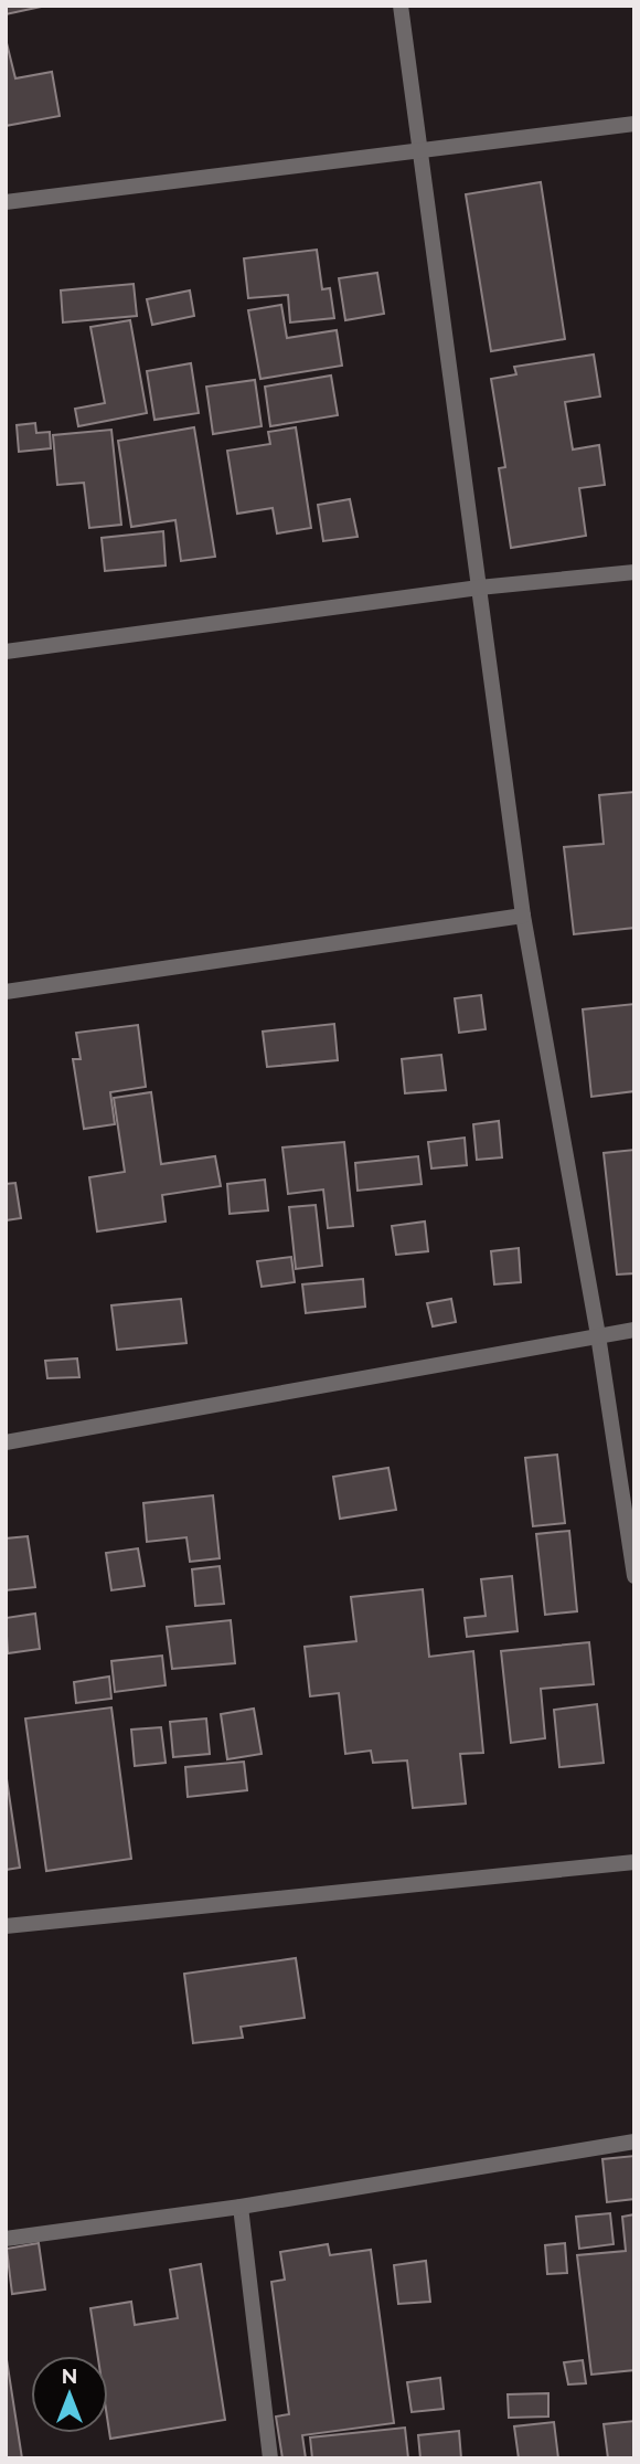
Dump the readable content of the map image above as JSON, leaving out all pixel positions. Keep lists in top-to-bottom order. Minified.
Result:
{"north":"top"}
